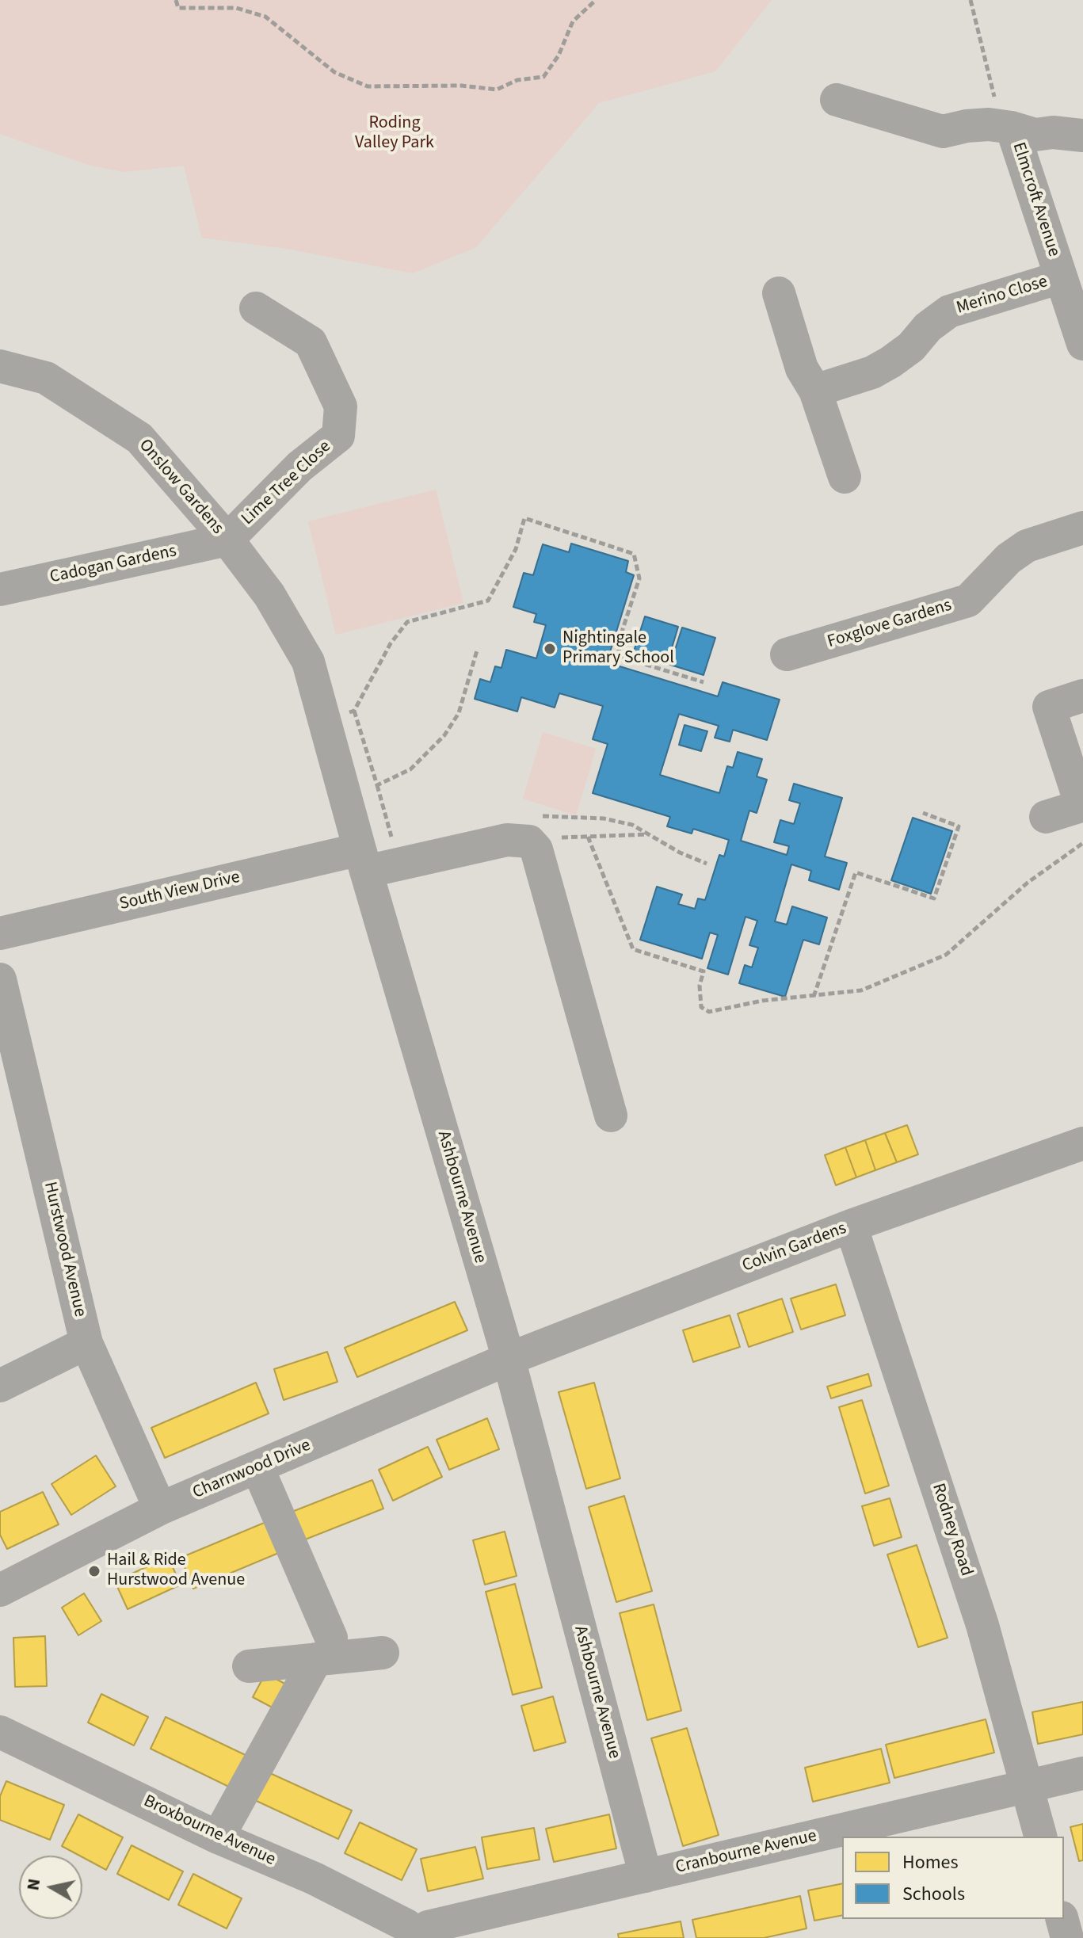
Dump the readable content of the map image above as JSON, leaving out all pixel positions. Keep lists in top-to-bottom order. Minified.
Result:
{"streets":{"street":["Elmcroft Avenue","Merino Close","Lime Tree Close","Onslow Gardens","Cadogan Gardens","Foxglove Gardens","South View Drive","Ashbourne Avenue","Colvin Gardens","Hurstwood Avenue","Charnwood Drive","Rodney Road","Broxbourne Avenue","Cranbourne Avenue"]},"crossings":[["Elmcroft Avenue","Merino Close"],["Lime Tree Close","Onslow Gardens"],["Lime Tree Close","Cadogan Gardens"],["Lime Tree Close","Ashbourne Avenue"],["Onslow Gardens","Cadogan Gardens"],["Onslow Gardens","Ashbourne Avenue"],["Cadogan Gardens","Ashbourne Avenue"],["South View Drive","Ashbourne Avenue"],["Ashbourne Avenue","Colvin Gardens"],["Ashbourne Avenue","Charnwood Drive"],["Ashbourne Avenue","Cranbourne Avenue"],["Colvin Gardens","Charnwood Drive"],["Colvin Gardens","Rodney Road"],["Hurstwood Avenue","Charnwood Drive"],["Rodney Road","Cranbourne Avenue"],["Broxbourne Avenue","Cranbourne Avenue"]],"parks":["Roding Valley Park"],"places":["Nightingale Primary School","Hail & Ride Hurstwood Avenue"],"legend":["Homes","Schools"],"north":"left"}
